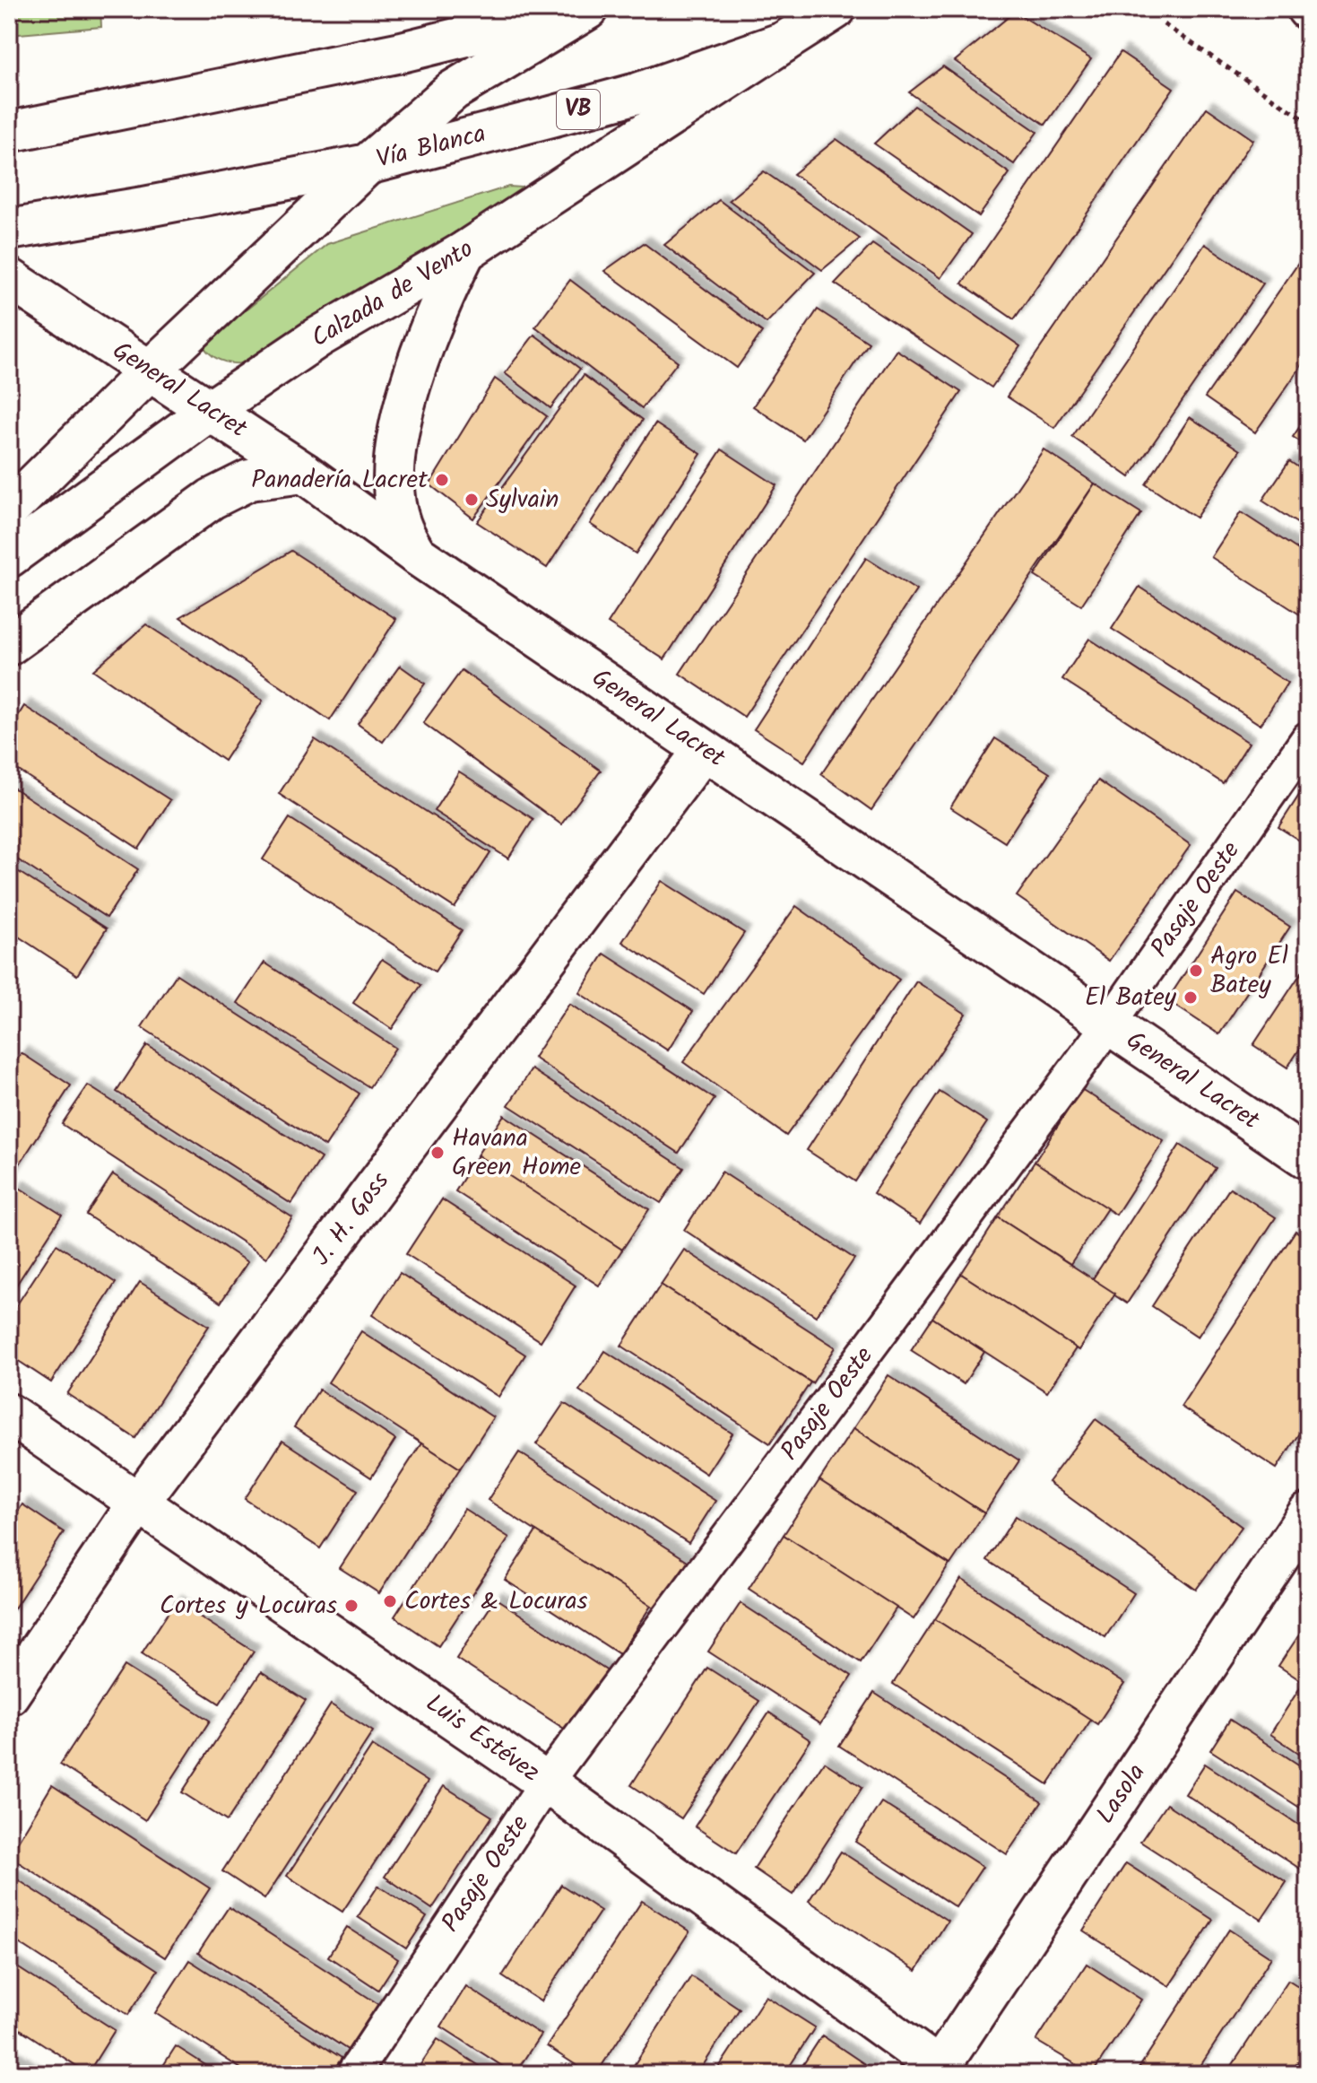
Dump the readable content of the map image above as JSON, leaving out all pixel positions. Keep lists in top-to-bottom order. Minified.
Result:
{"streets":{"main road":["VB","Vía Blanca","Calzada de Vento","General Lacret","J. H. Goss","Luis Estévez","Lasola"],"lane":["Pasaje Oeste"]},"crossings":[["Vía Blanca","Calzada de Vento"],["Calzada de Vento","General Lacret"],["General Lacret","Pasaje Oeste"],["General Lacret","J. H. Goss"],["Pasaje Oeste","Luis Estévez"],["J. H. Goss","Luis Estévez"],["Luis Estévez","Lasola"]],"places":["Panadería Lacret","Sylvain","Agro El Batey","El Batey","Havana Green Home","Cortes & Locuras","Cortes y Locuras"]}
